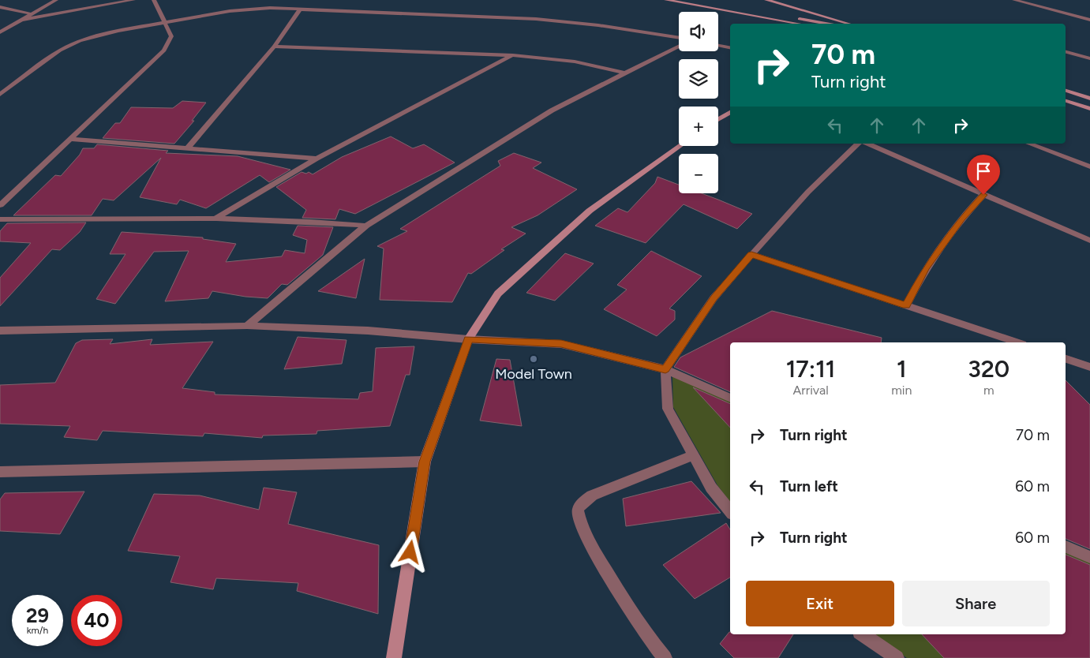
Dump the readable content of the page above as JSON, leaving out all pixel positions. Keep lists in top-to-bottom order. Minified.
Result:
{"places":["Model Town"],"page":{"map_buttons":["+","−"],"turn":["70 m","Turn right"],"eta":["17:11","Arrival","1","min","320","m"],"list":[{"name":"Turn right","value":"70 m"},{"name":"Turn left","value":"60 m"},{"name":"Turn right","value":"60 m"}],"buttons":["Exit","Share"],"speed":"29 km/h","limit":"40"}}
